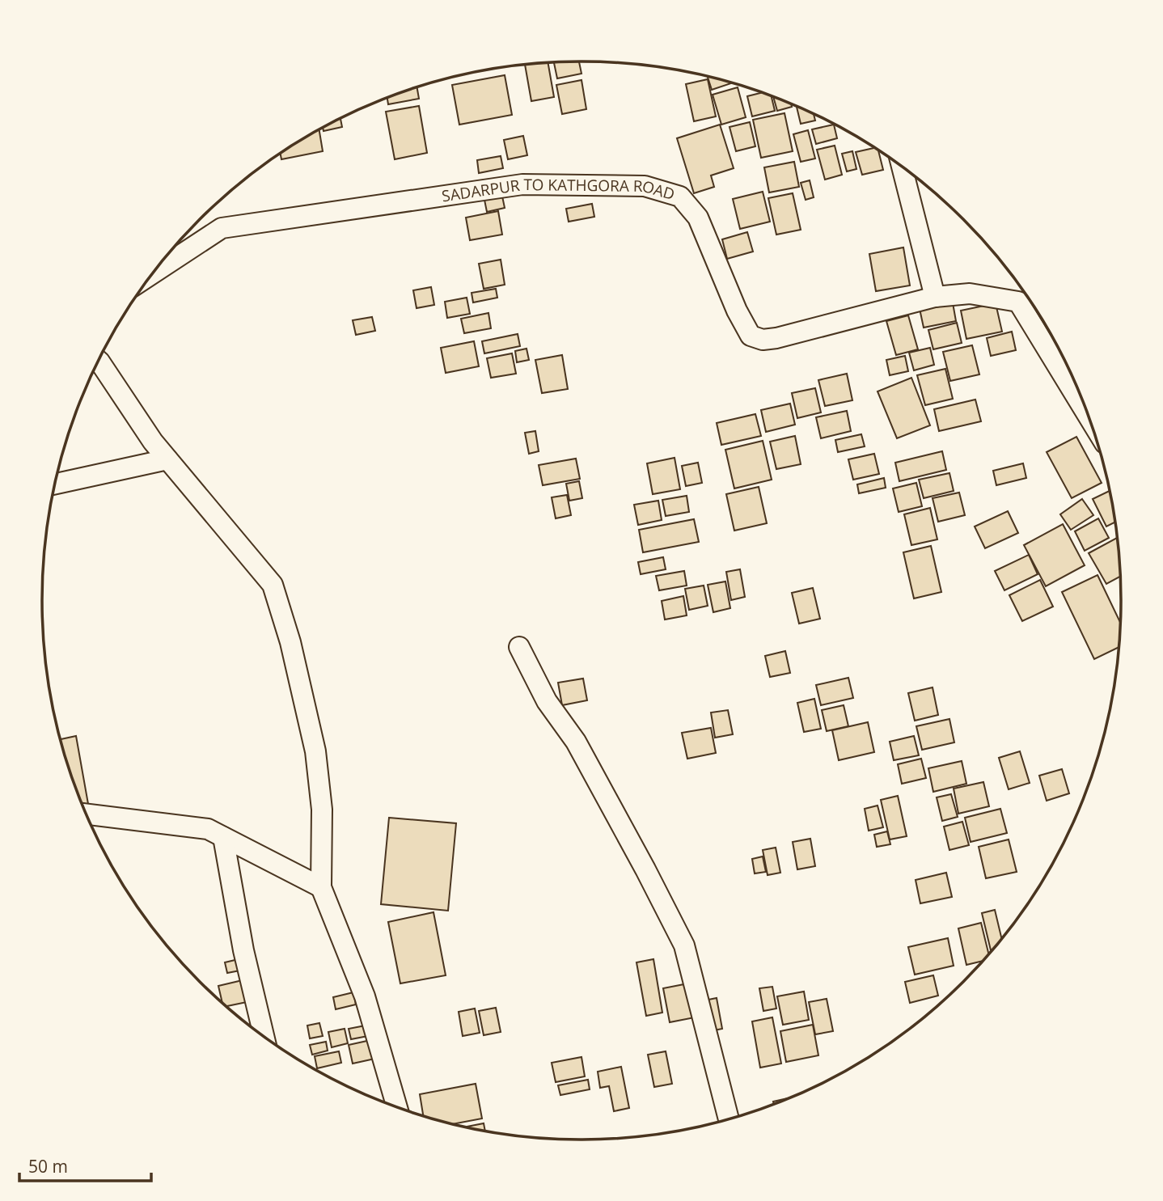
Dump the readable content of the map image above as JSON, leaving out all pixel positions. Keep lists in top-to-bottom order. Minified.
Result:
{"streets":{"street":["SADARPUR TO KATHGORA ROAD"]},"scale_bar":"50 m"}
